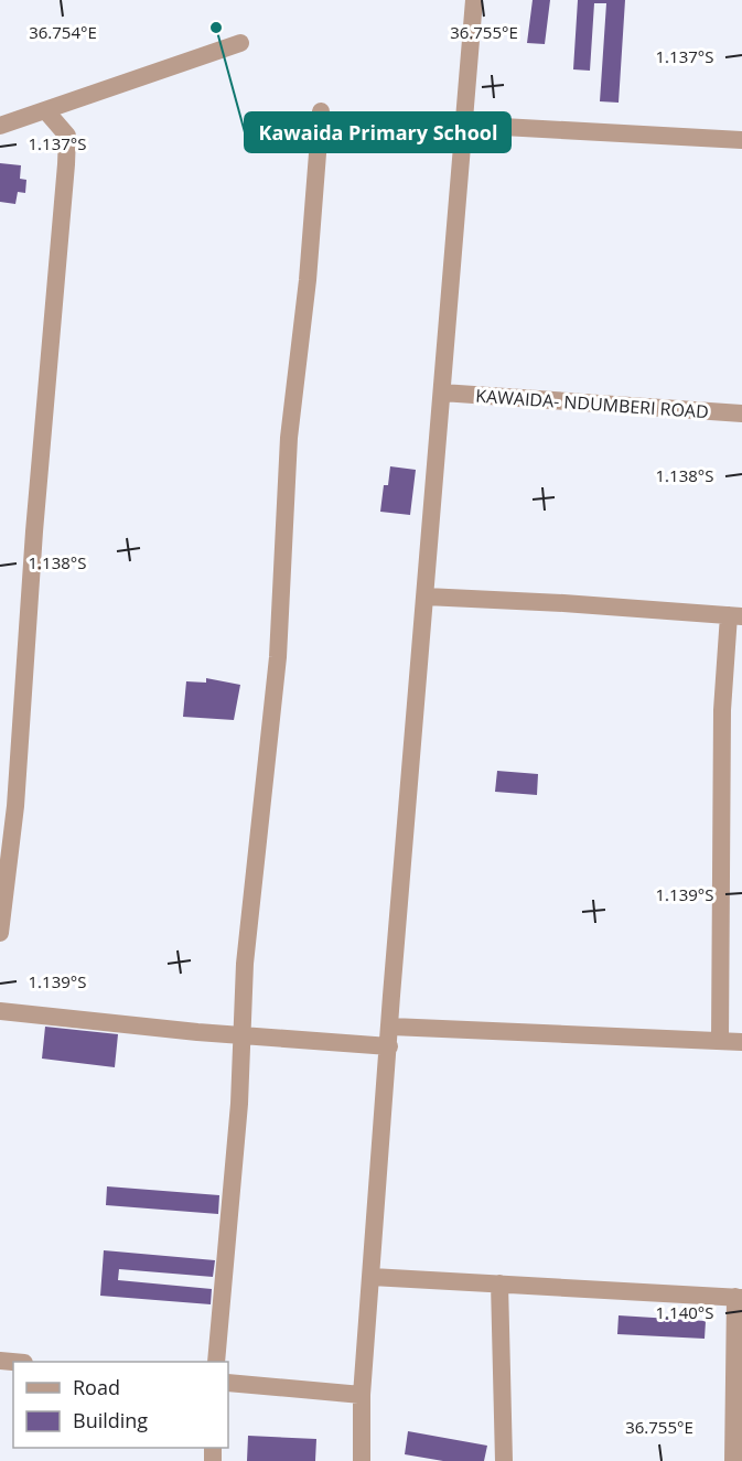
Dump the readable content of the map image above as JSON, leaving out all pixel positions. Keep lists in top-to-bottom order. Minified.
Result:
{"streets":{"street":["KAWAIDA- NDUMBERI ROAD"]},"places":["Kawaida Primary School"],"legend":["Road","Building"],"coordinates":["36.754°E","36.755°E","1.137°S","1.138°S","1.139°S","1.140°S"]}
